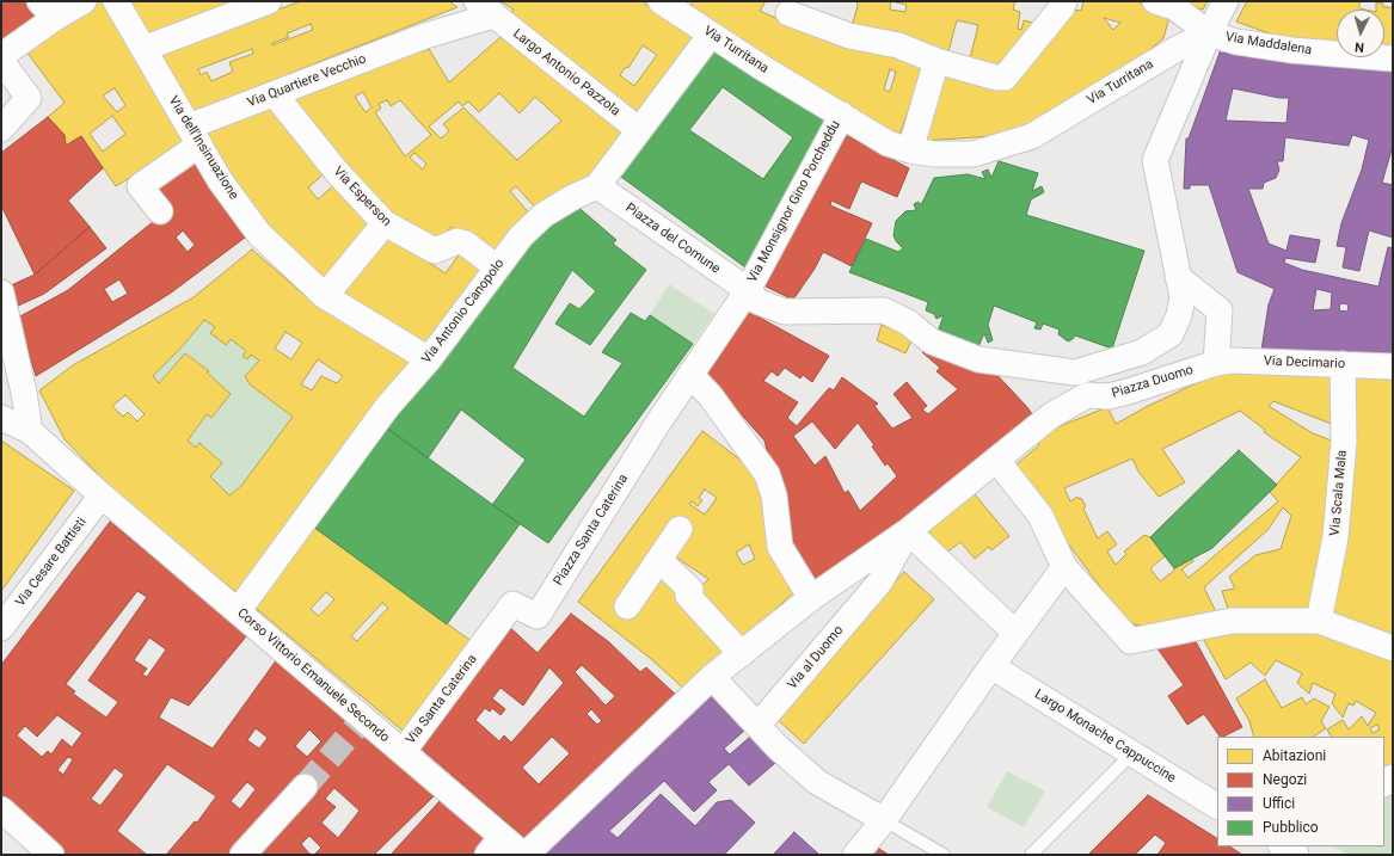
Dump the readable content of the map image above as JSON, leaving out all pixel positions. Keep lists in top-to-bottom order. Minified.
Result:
{"streets":{"street":["Via Maddalena","Via Turritana","Largo Antonio Pazzola","Via Quartiere Vecchio","Via dell'Insinuazione","Via Esperson","Via Monsignor Gino Porcheddu","Piazza del Comune","Via Antonio Canopolo","Via Decimario","Piazza Duomo","Via Scala Mala","Piazza Santa Caterina","Via Cesare Battisti","Via al Duomo","Corso Vittorio Emanuele Secondo","Via Santa Caterina","Largo Monache Cappuccine"]},"crossings":[["Via Maddalena","Via Turritana"],["Via Turritana","Via Monsignor Gino Porcheddu"],["Via Turritana","Via Antonio Canopolo"],["Largo Antonio Pazzola","Via Quartiere Vecchio"],["Largo Antonio Pazzola","Via Antonio Canopolo"],["Via Quartiere Vecchio","Via dell'Insinuazione"],["Via Quartiere Vecchio","Via Esperson"],["Via dell'Insinuazione","Via Antonio Canopolo"],["Via Esperson","Via Antonio Canopolo"],["Via Monsignor Gino Porcheddu","Piazza del Comune"],["Piazza del Comune","Via Antonio Canopolo"],["Via Antonio Canopolo","Corso Vittorio Emanuele Secondo"],["Via Decimario","Piazza Duomo"],["Via Decimario","Via Scala Mala"],["Piazza Duomo","Via al Duomo"],["Piazza Santa Caterina","Via Santa Caterina"],["Via Cesare Battisti","Corso Vittorio Emanuele Secondo"],["Via al Duomo","Corso Vittorio Emanuele Secondo"],["Corso Vittorio Emanuele Secondo","Via Santa Caterina"]],"legend":["Abitazioni","Negozi","Uffici","Pubblico"],"north":"bottom"}
